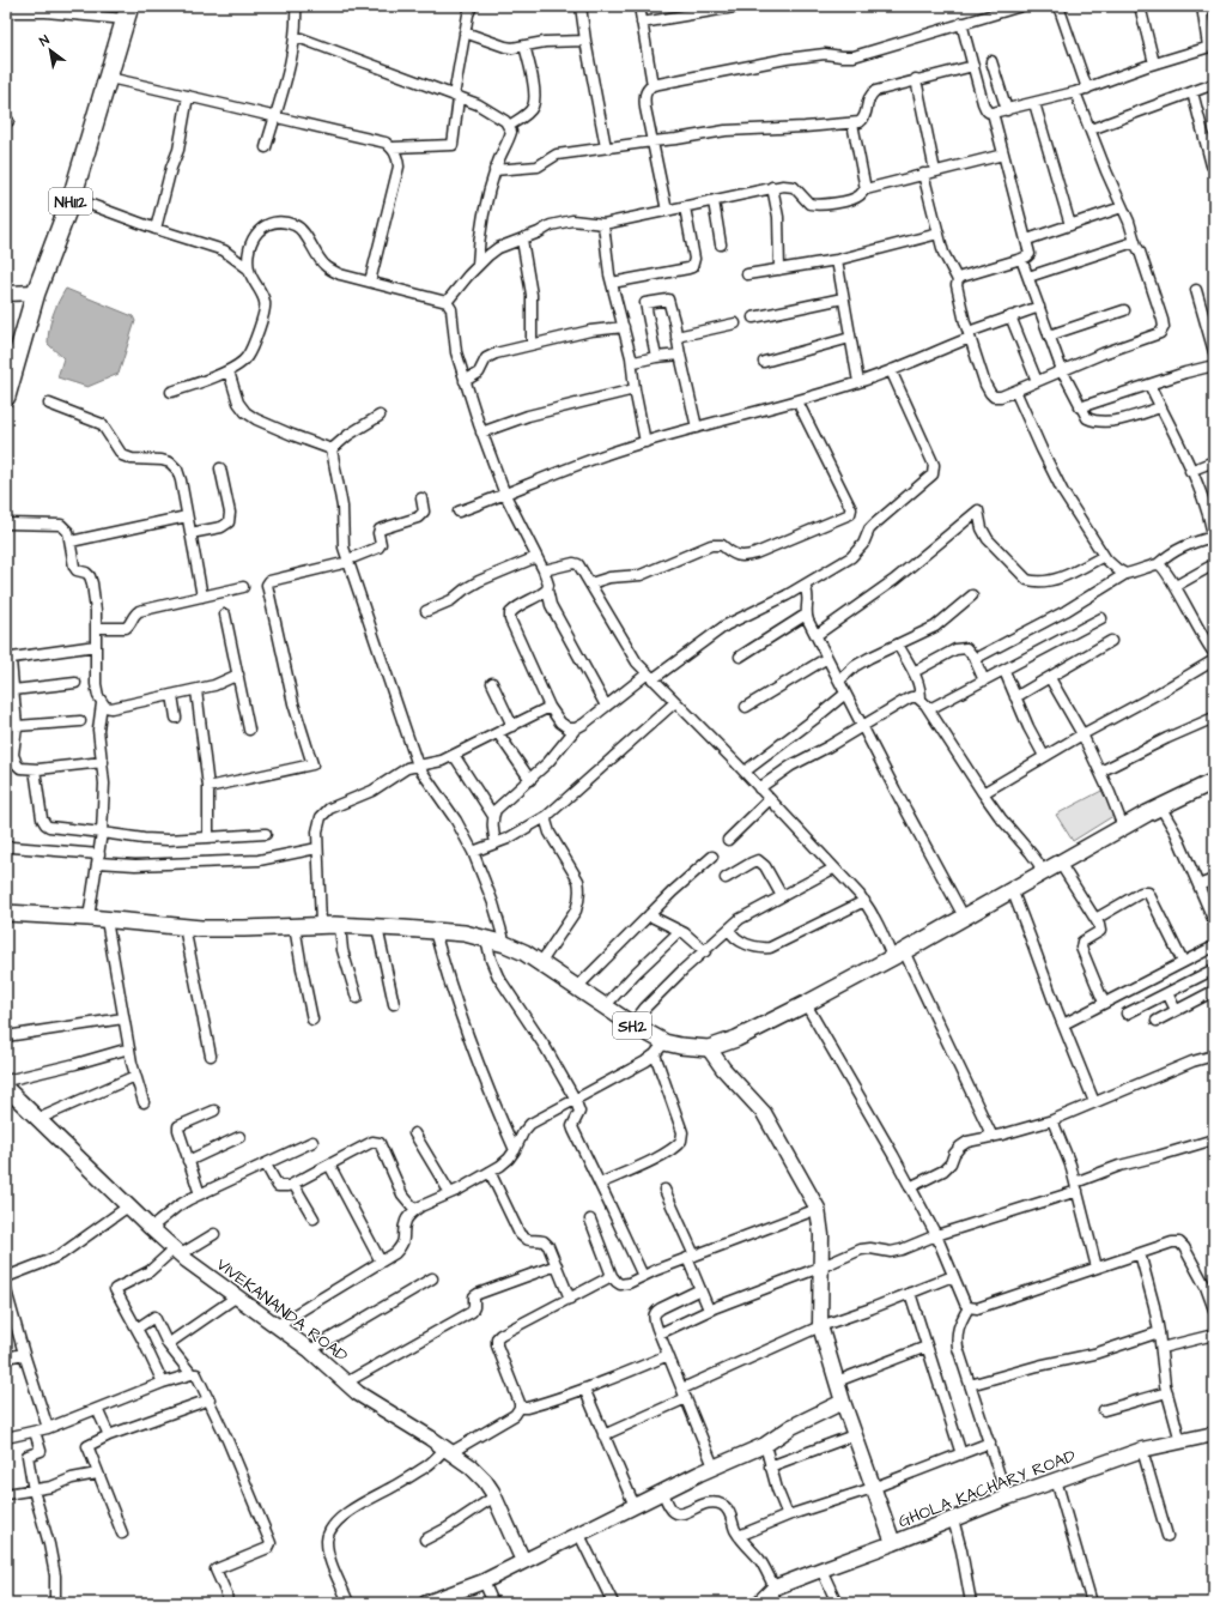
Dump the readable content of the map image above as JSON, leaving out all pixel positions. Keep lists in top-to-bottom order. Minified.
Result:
{"streets":{"highway":["NH112"],"main road":["SH2"],"street":["VIVEKANANDA ROAD","GHOLA KACHARY ROAD"]},"north":"top left"}
